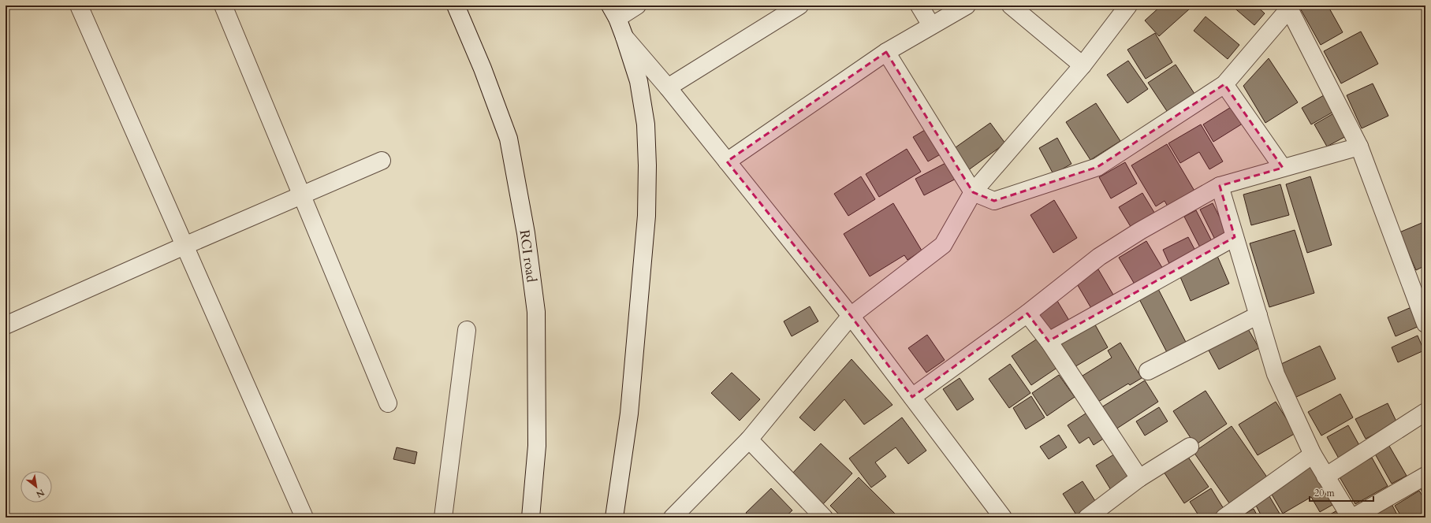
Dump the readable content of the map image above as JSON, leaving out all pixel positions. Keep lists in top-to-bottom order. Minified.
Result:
{"streets":{"street":["RCI road"]},"scale_bar":"20 m","north":"bottom right"}
